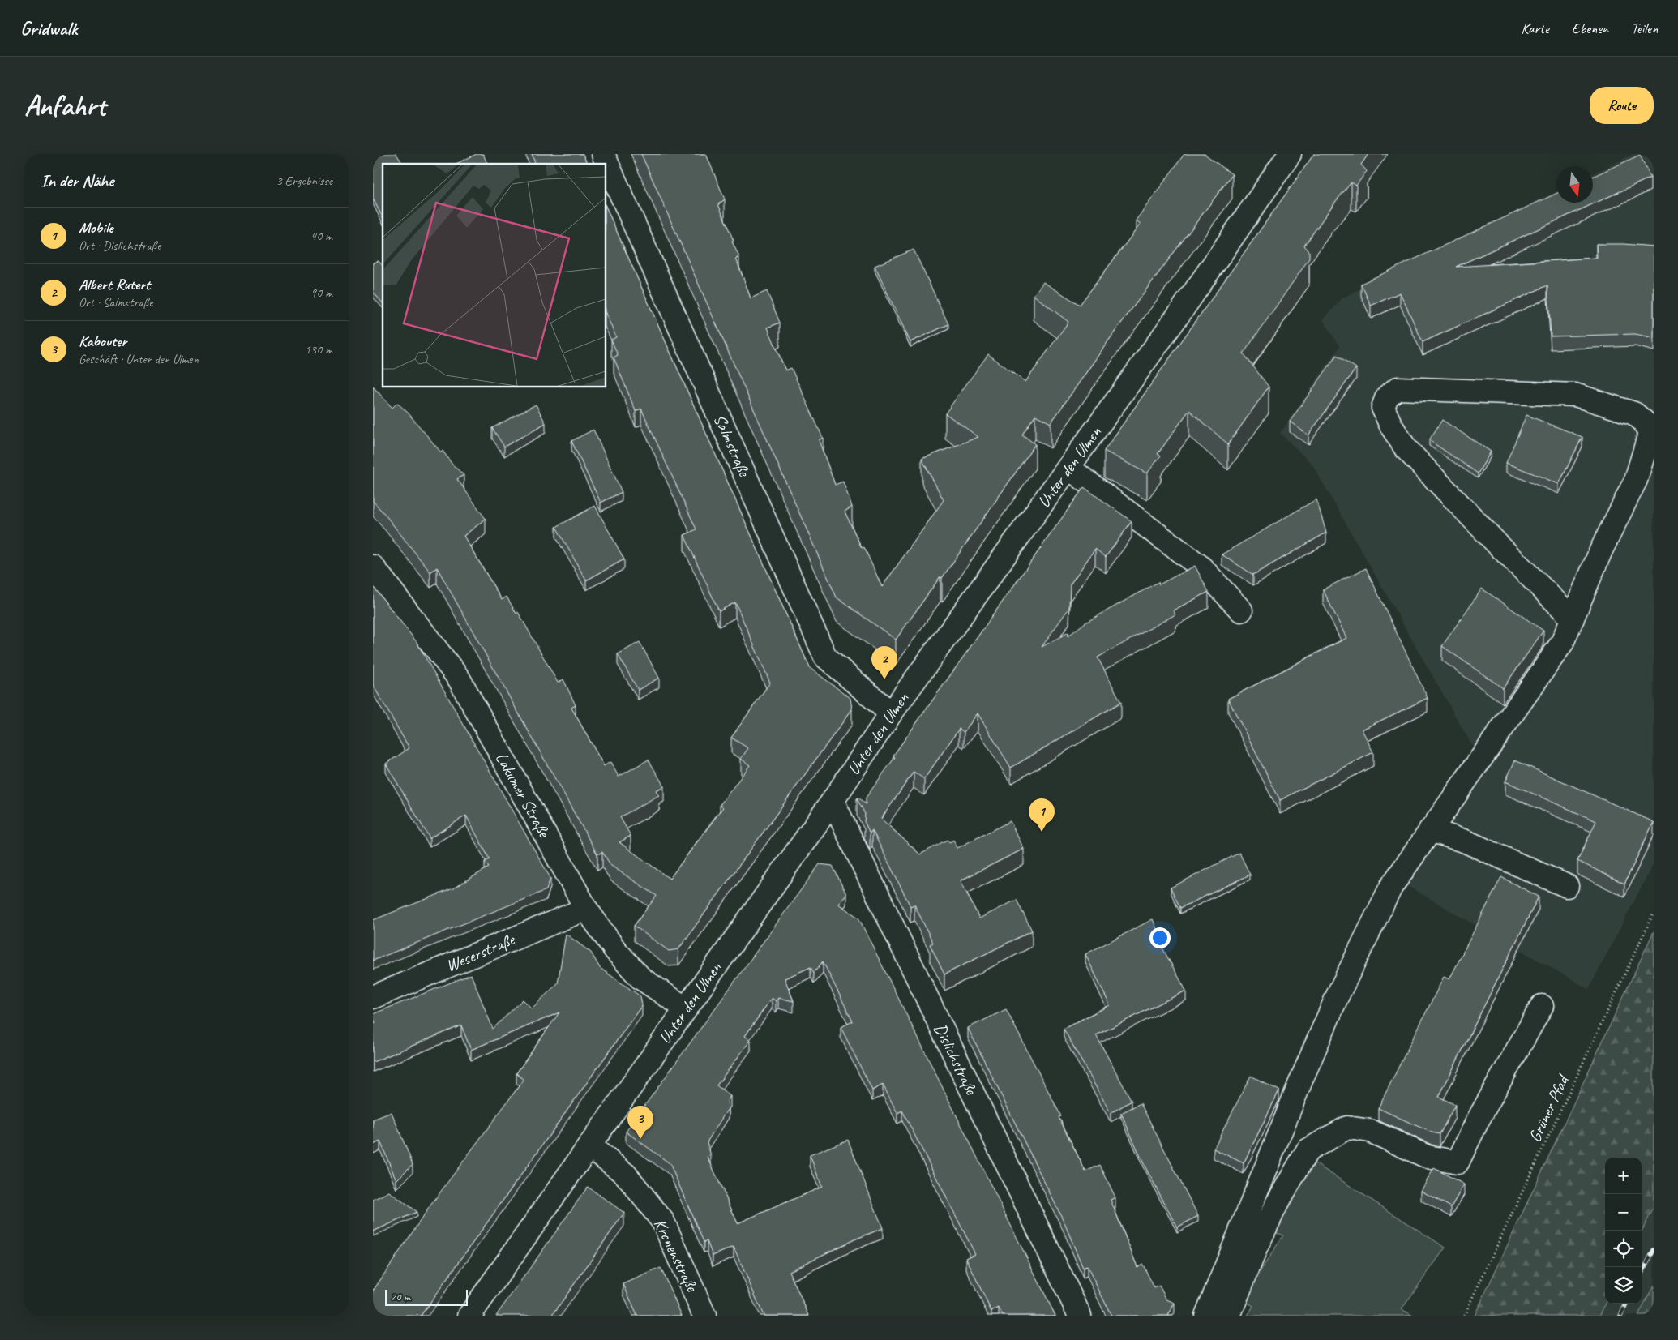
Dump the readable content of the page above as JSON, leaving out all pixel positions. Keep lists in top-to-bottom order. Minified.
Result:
{"streets":{"street":["Salmstraße","Unter den Ulmen","Lakumer Straße","Weserstraße","Dislichstraße","Kronenstraße"],"path":["Grüner Pfad"]},"crossings":[["Salmstraße","Unter den Ulmen"],["Unter den Ulmen","Lakumer Straße"],["Unter den Ulmen","Dislichstraße"],["Unter den Ulmen","Kronenstraße"],["Lakumer Straße","Weserstraße"]],"scale_bar":"20 m","north":"bottom","page":{"header":"Gridwalk","nav":["Karte","Ebenen","Teilen"],"buttons":"Route","title":"Anfahrt","heading":["In der Nähe","3 Ergebnisse"],"list":[{"mark":"1","name":"Mobile","note":"Ort · Dislichstraße","value":"40 m"},{"mark":"2","name":"Albert Rutert","note":"Ort · Salmstraße","value":"90 m"},{"mark":"3","name":"Kabouter","note":"Geschäft · Unter den Ulmen","value":"130 m"}],"pins":["2","1","3"],"map_buttons":["+","−"],"scale":"20 m"}}
